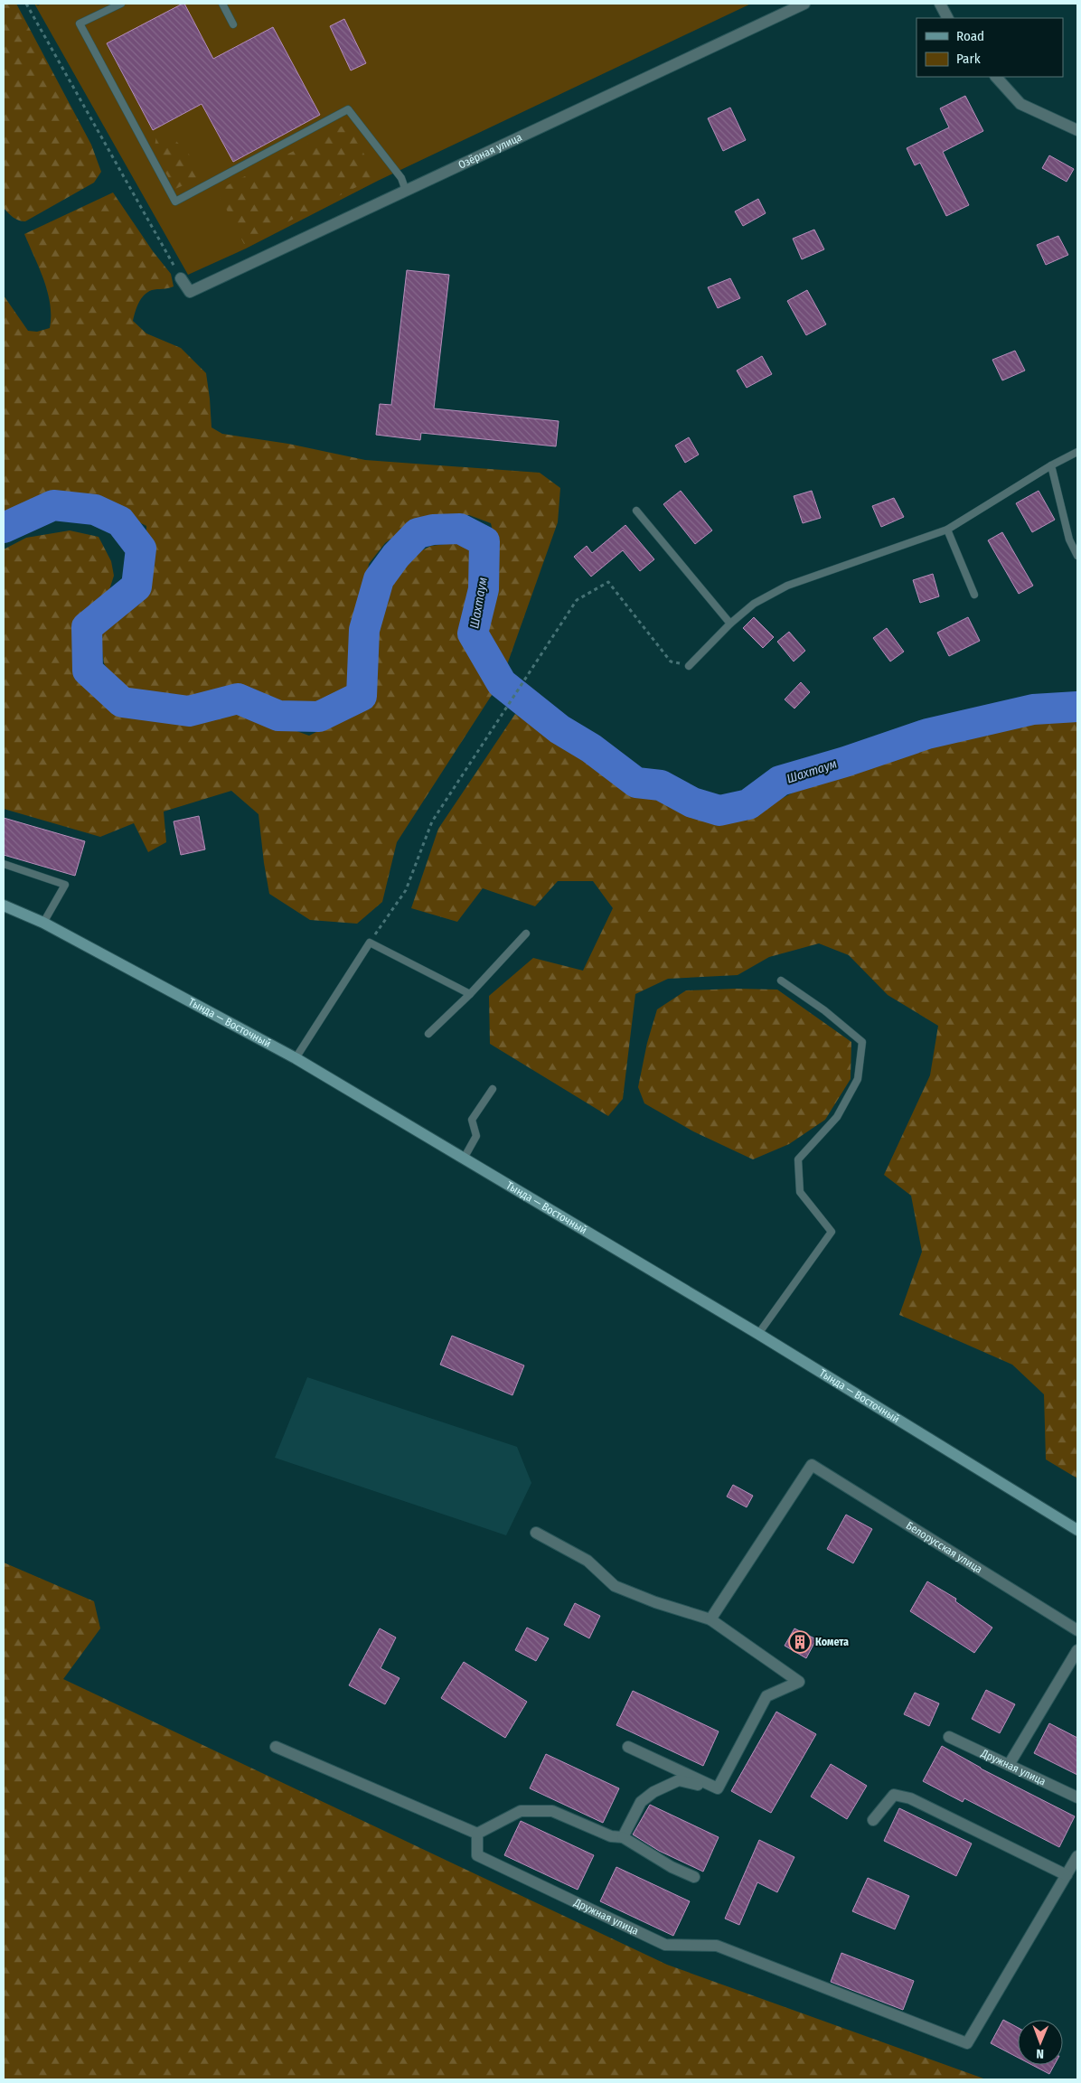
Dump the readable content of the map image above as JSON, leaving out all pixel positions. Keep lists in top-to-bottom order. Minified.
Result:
{"streets":{"street":["Озёрная улица","Тында — Восточный","Белорусская улица","Дружная улица"]},"water":["Шахтаум"],"places":{"building":["Комета"]},"legend":["Road","Park"],"north":"bottom"}
